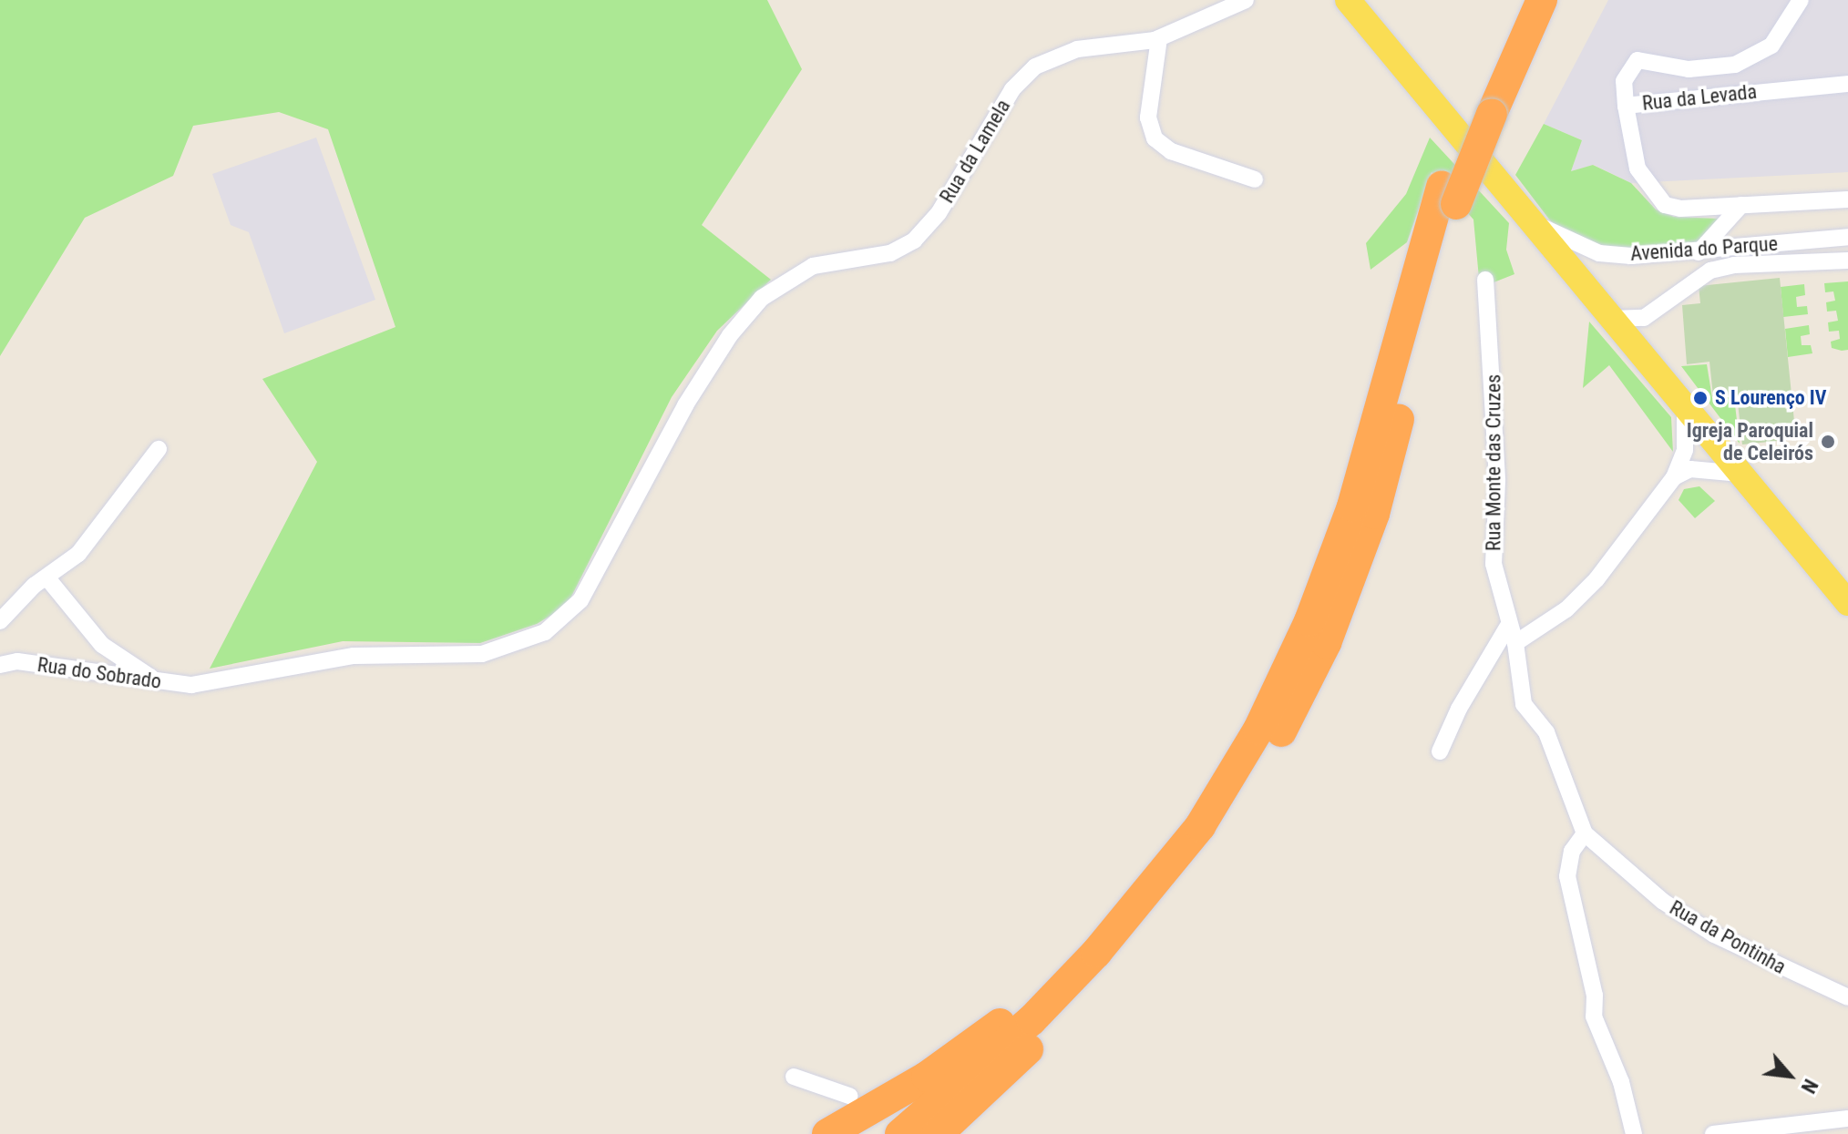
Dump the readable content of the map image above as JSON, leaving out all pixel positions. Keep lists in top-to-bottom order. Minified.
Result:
{"streets":{"street":["Rua da Levada","Rua da Lamela","Avenida do Parque","Rua Monte das Cruzes","Rua do Sobrado","Rua da Pontinha"]},"crossings":[["Rua da Lamela","Rua do Sobrado"],["Rua Monte das Cruzes","Rua da Pontinha"]],"places":["S Lourenço IV","Igreja Paroquial de Celeirós"],"north":"bottom right"}
